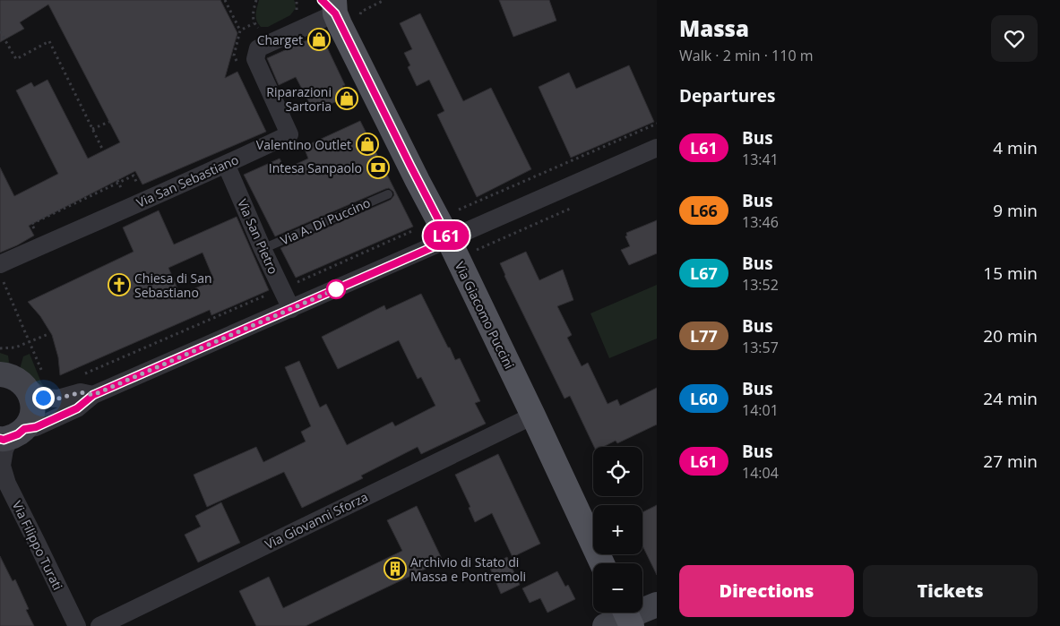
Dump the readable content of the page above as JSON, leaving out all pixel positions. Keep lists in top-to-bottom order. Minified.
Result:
{"streets":{"main road":["Via Giacomo Puccini"],"street":["Via San Sebastiano","Via San Pietro","Via Giovanni Sforza","Via Filippo Turati"],"lane":["Via A. Di Puccino"]},"crossings":[["Via San Sebastiano","Via San Pietro"],["Via San Sebastiano","Via Giacomo Puccini"],["Via A. Di Puccino","Via San Pietro"],["Via Giacomo Puccini","Via Giovanni Sforza"]],"places":{"shop":["Charget","Riparazioni Sartoria","Valentino Outlet"],"bank":["Intesa Sanpaolo"],"church":["Chiesa di San Sebastiano"],"building":["Archivio di Stato di Massa e Pontremoli"]},"lines":["bus line L61"],"page":{"on_map":"L61","heading":[["Massa","Walk · 2 min · 110 m"],"Departures"],"list":[{"mark":"L61","name":"Bus","note":"13:41","value":"4 min"},{"mark":"L66","name":"Bus","note":"13:46","value":"9 min"},{"mark":"L67","name":"Bus","note":"13:52","value":"15 min"},{"mark":"L77","name":"Bus","note":"13:57","value":"20 min"},{"mark":"L60","name":"Bus","note":"14:01","value":"24 min"},{"mark":"L61","name":"Bus","note":"14:04","value":"27 min"}],"map_buttons":["+","−"],"buttons":["Directions","Tickets"]}}
